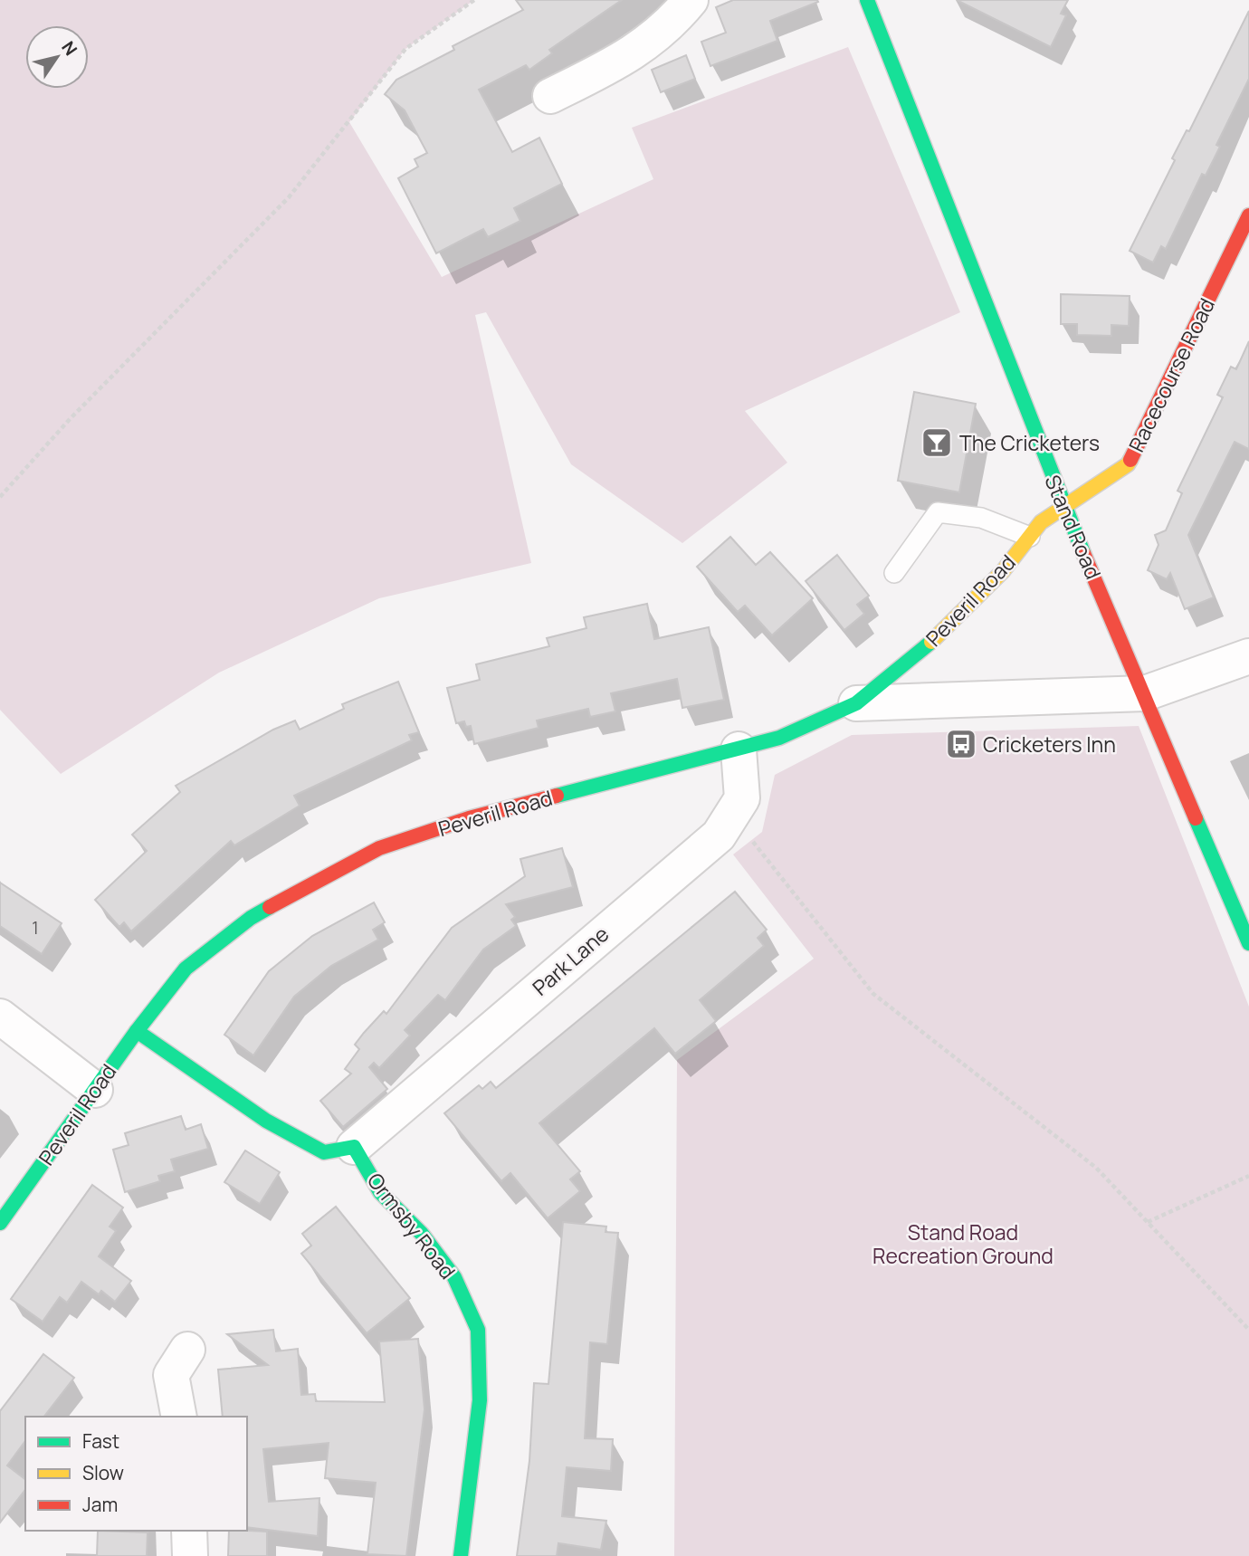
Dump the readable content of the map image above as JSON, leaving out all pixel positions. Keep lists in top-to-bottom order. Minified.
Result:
{"streets":{"street":["Racecourse Road","Stand Road","Peveril Road","Park Lane","Ormsby Road"]},"crossings":[["Racecourse Road","Stand Road"],["Racecourse Road","Peveril Road"],["Stand Road","Peveril Road"],["Peveril Road","Park Lane"],["Park Lane","Ormsby Road"]],"parks":["Stand Road Recreation Ground"],"places":{"bar":["The Cricketers"],"bus stop":["Cricketers Inn"]},"house_numbers":["1"],"legend":["Fast","Slow","Jam"],"north":"top right"}
